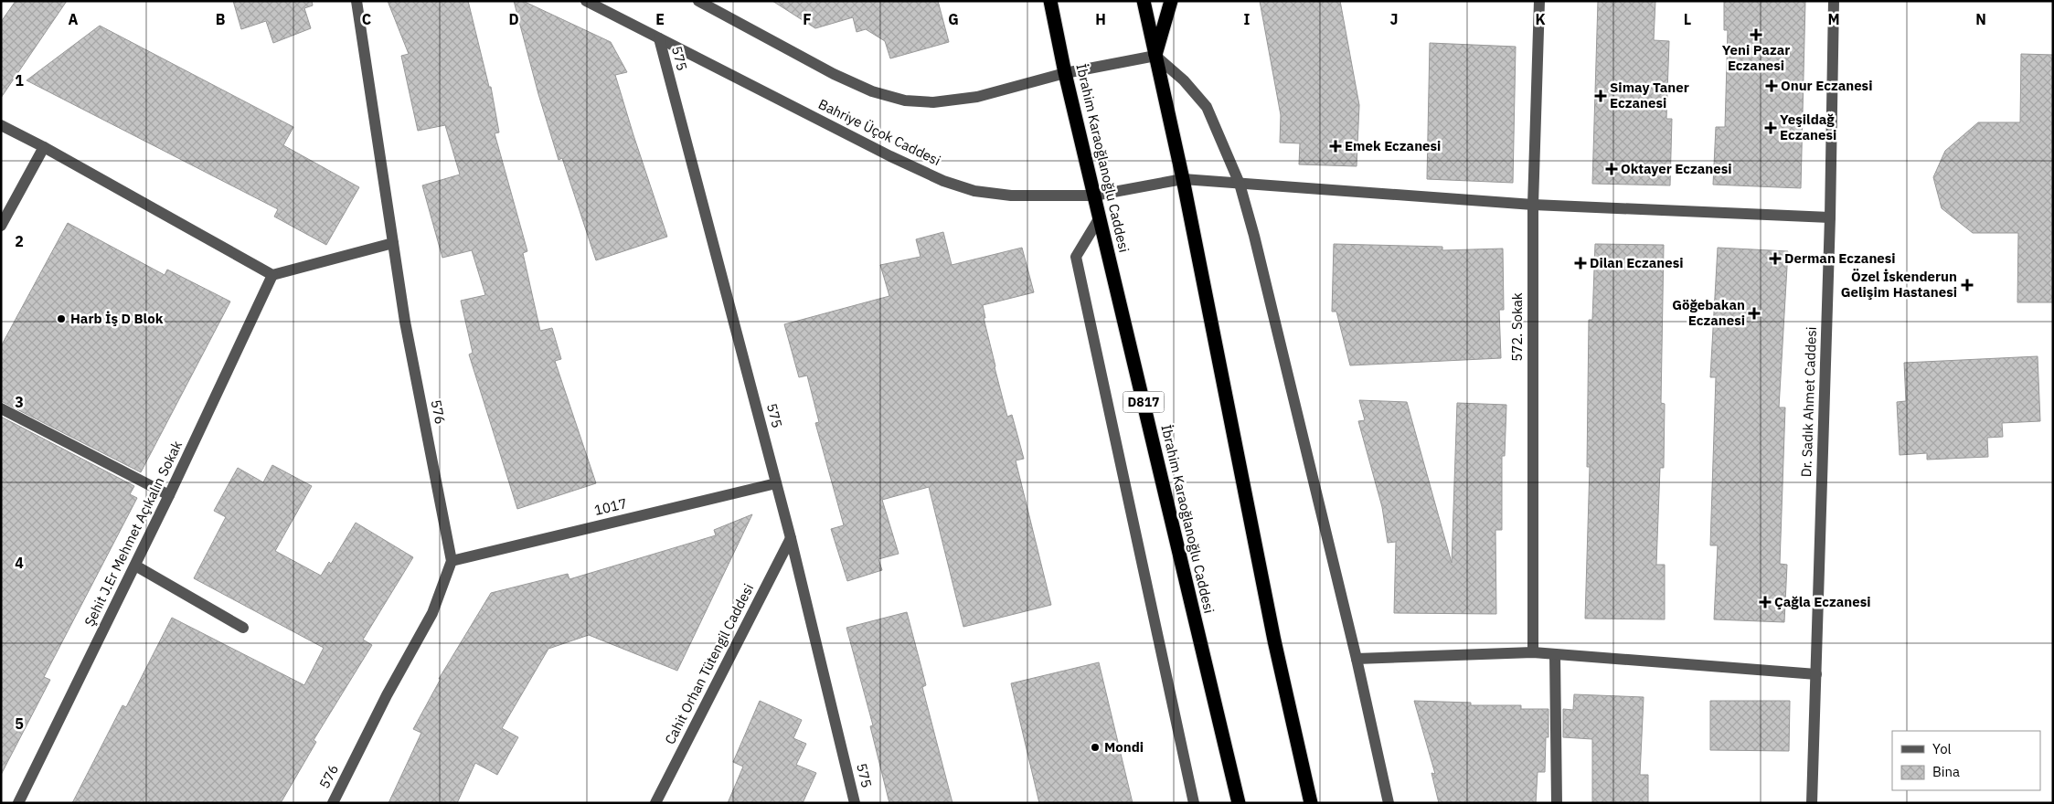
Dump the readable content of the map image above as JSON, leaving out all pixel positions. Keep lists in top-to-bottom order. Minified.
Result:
{"streets":{"highway":["İbrahim Karaoğlanoğlu Caddesi","D817"],"street":["575","Bahriye Üçok Caddesi","572. Sokak","Dr. Sadık Ahmet Caddesi","576","1017","Şehit J.Er Mehmet Açıkalın Sokak","Cahit Orhan Tütengil Caddesi"]},"crossings":[["575","Bahriye Üçok Caddesi"],["575","1017"],["575","Cahit Orhan Tütengil Caddesi"],["Bahriye Üçok Caddesi","İbrahim Karaoğlanoğlu Caddesi"],["Bahriye Üçok Caddesi","572. Sokak"],["Bahriye Üçok Caddesi","Dr. Sadık Ahmet Caddesi"],["576","1017"]],"places":{"health":["Yeni Pazar Eczanesi","Onur Eczanesi","Simay Taner Eczanesi","Yeşildağ Eczanesi","Emek Eczanesi","Oktayer Eczanesi","Derman Eczanesi","Dilan Eczanesi","Özel İskenderun Gelişim Hastanesi","Göğebakan Eczanesi","Çağla Eczanesi"],"other":["Harb İş D Blok","Mondi"]},"legend":["Yol","Bina"],"grid":{"columns":["A","B","C","D","E","F","G","H","I","J","K","L","M","N"],"rows":["1","2","3","4","5"]}}
